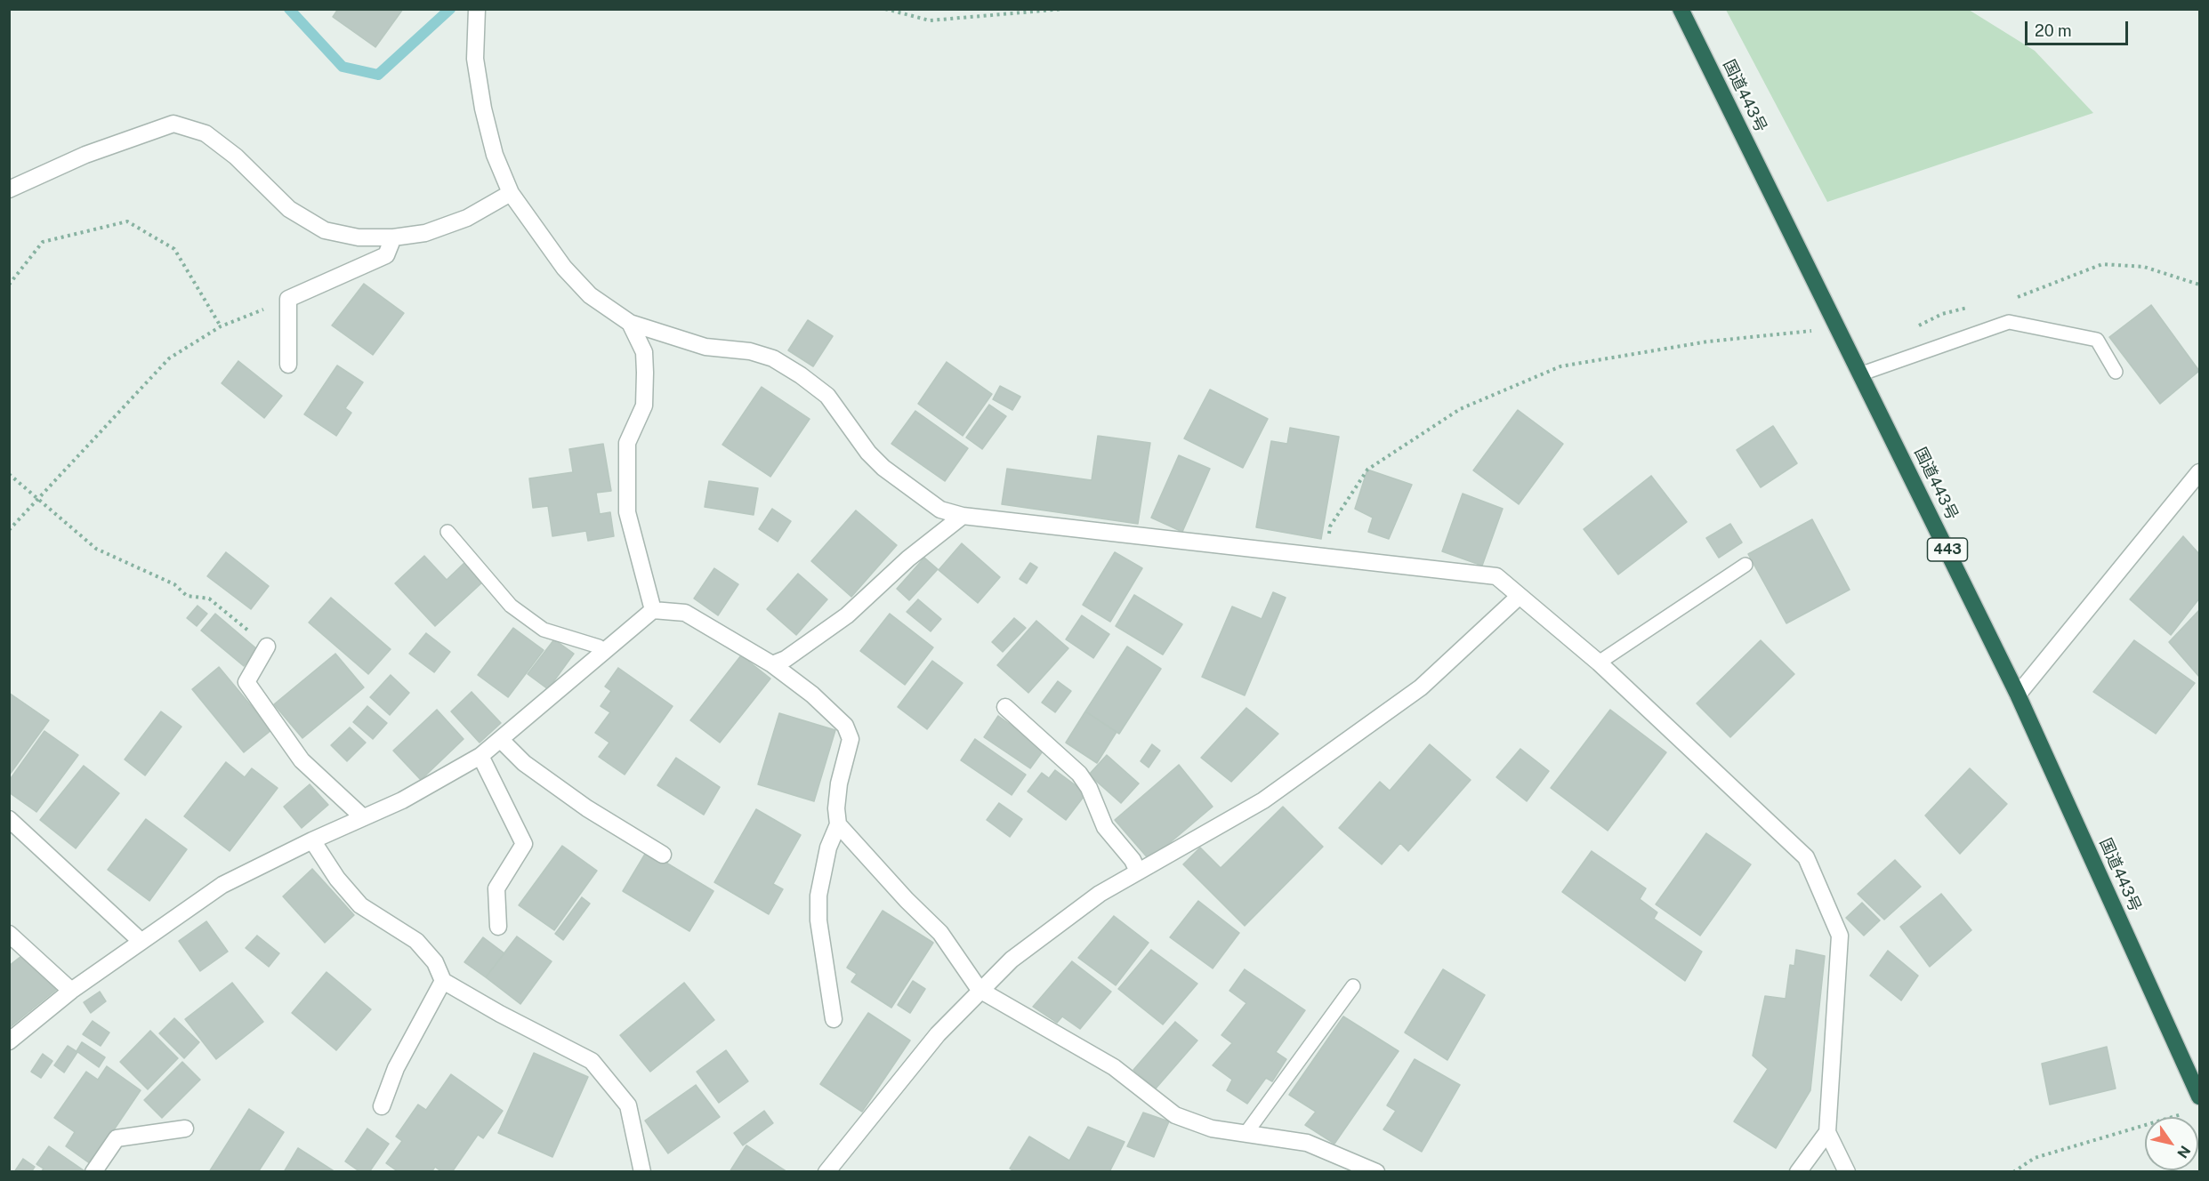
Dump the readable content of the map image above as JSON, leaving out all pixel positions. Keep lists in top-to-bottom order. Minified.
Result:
{"streets":{"highway":["国道443号","443"]},"scale_bar":"20 m","north":"bottom right"}
